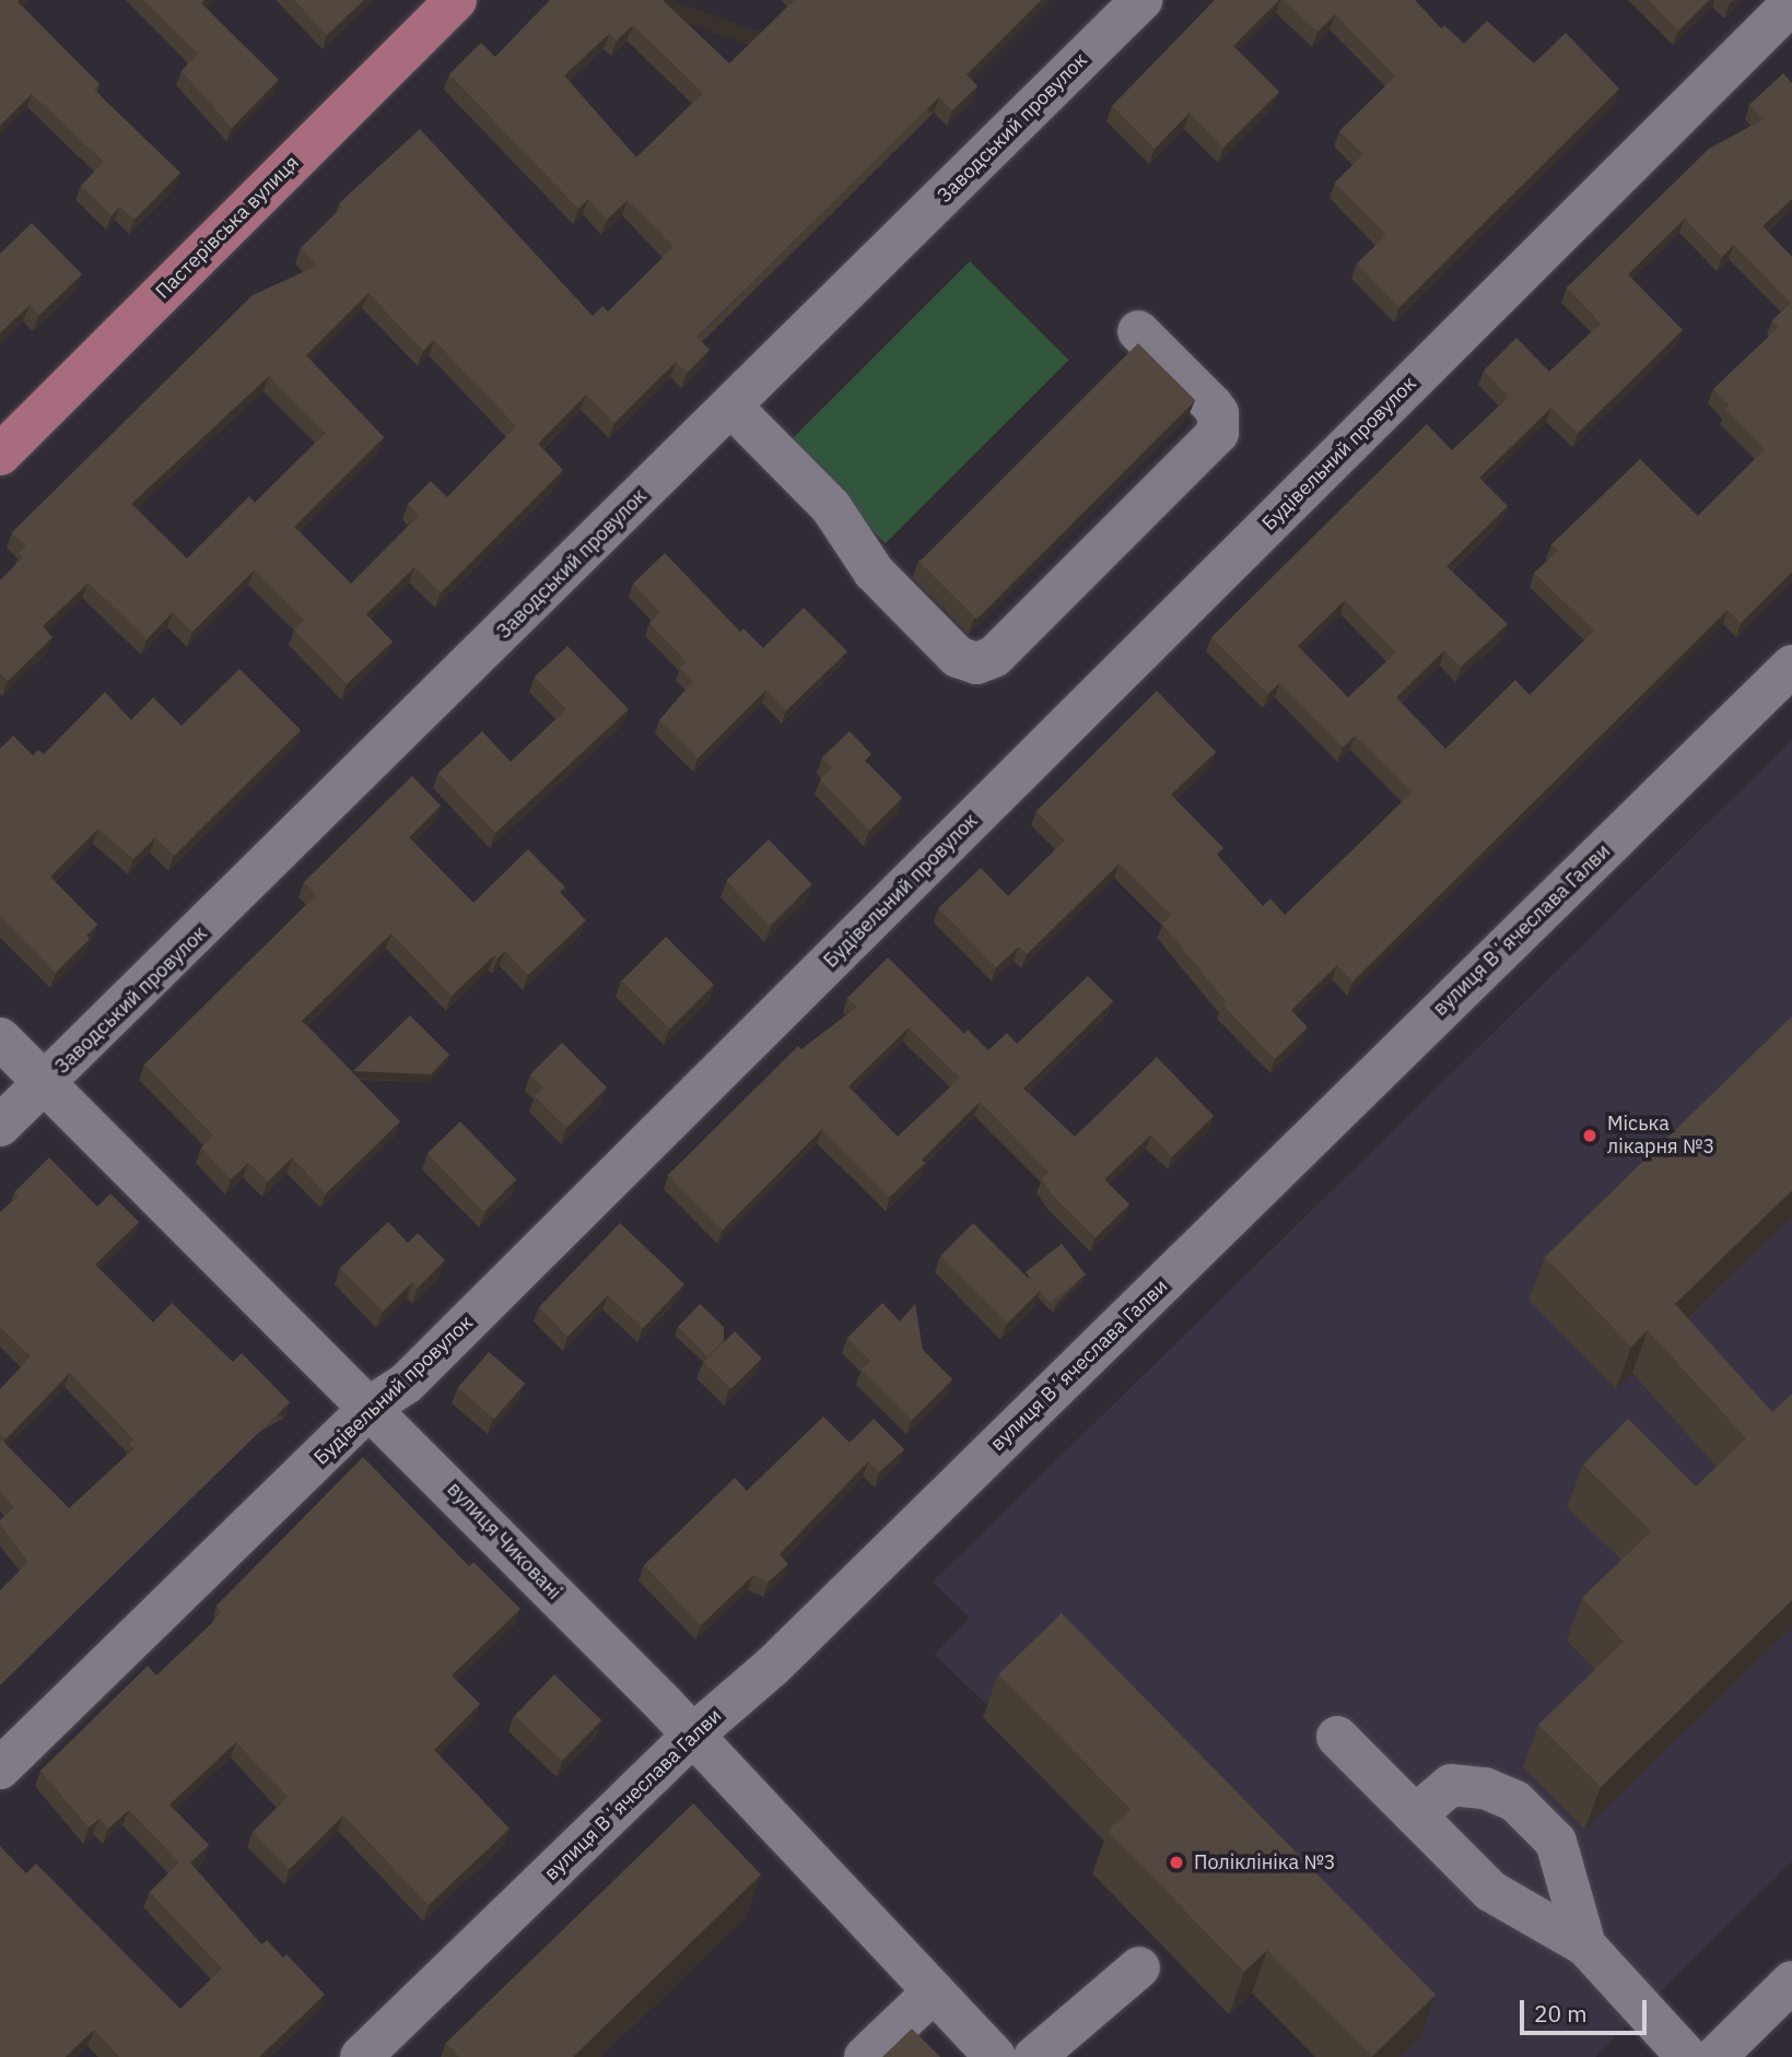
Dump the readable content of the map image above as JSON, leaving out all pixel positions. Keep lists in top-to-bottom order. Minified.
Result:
{"streets":{"main road":["Пастерівська вулиця"],"street":["Заводський провулок","Будівельний провулок","вулиця Вʼячеслава Галви","вулиця Чиковані"]},"crossings":[["Заводський провулок","вулиця Чиковані"],["Будівельний провулок","вулиця Чиковані"],["вулиця Вʼячеслава Галви","вулиця Чиковані"]],"places":["Міська лікарня №3","Поліклініка №3"],"scale_bar":"20 m"}
